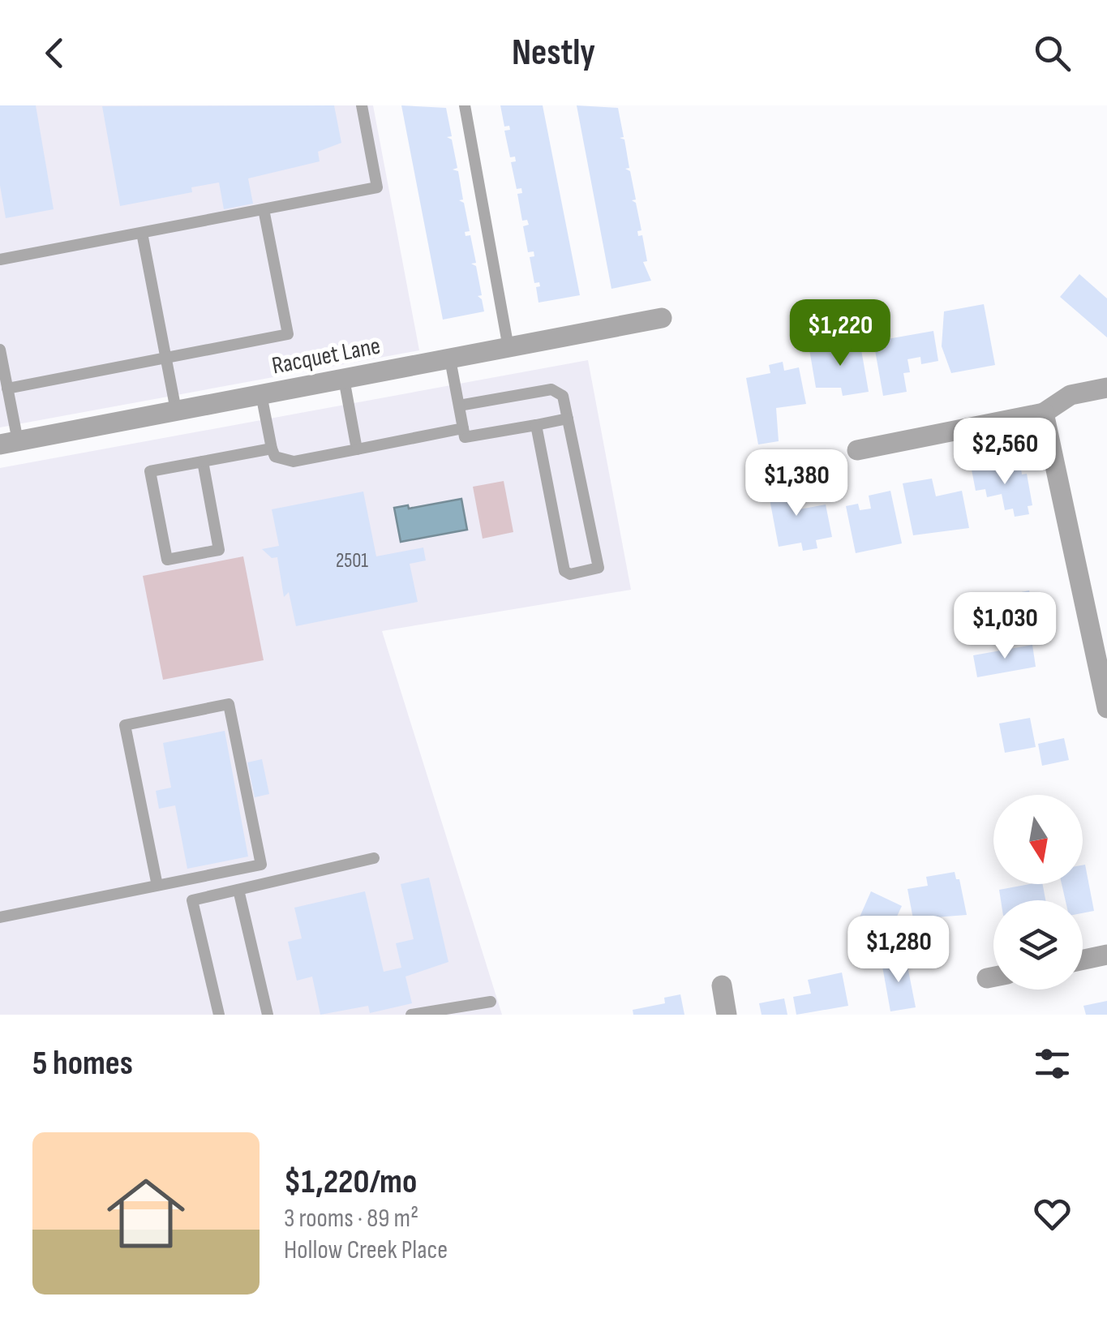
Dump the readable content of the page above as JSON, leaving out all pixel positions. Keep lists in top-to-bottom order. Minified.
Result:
{"streets":{"street":["Racquet Lane"]},"house_numbers":["2501"],"north":"bottom","page":{"header":"Nestly","price":["$1,220","$2,560","$1,380","$1,030","$1,280"],"heading":"5 homes","list":[{"name":"$1,220/mo","note":"3 rooms · 89 m² · Hollow Creek Place"}]}}
